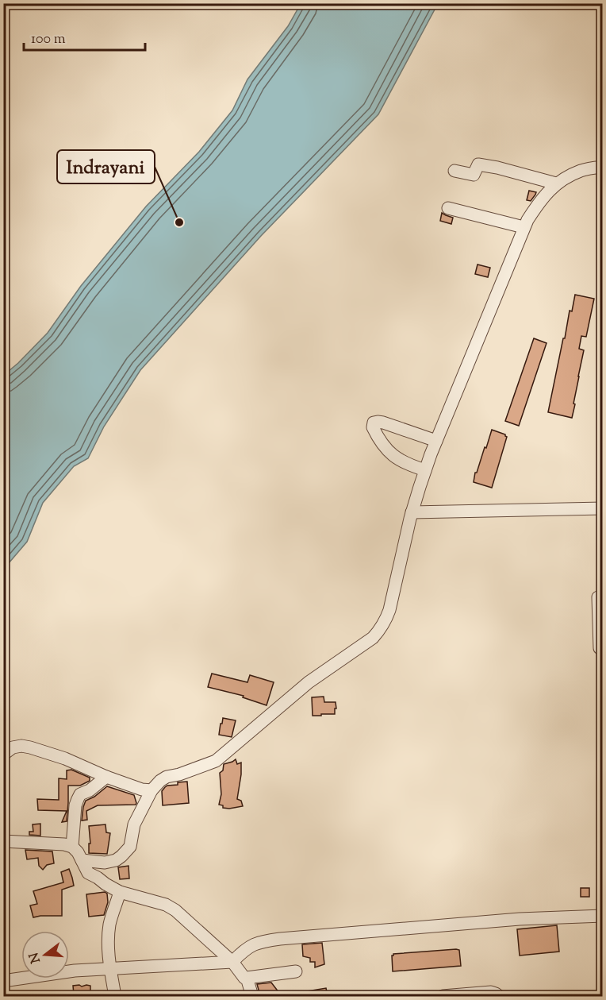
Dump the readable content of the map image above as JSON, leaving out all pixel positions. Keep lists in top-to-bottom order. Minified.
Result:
{"places":["Indrayani"],"scale_bar":"100 m","north":"left"}
